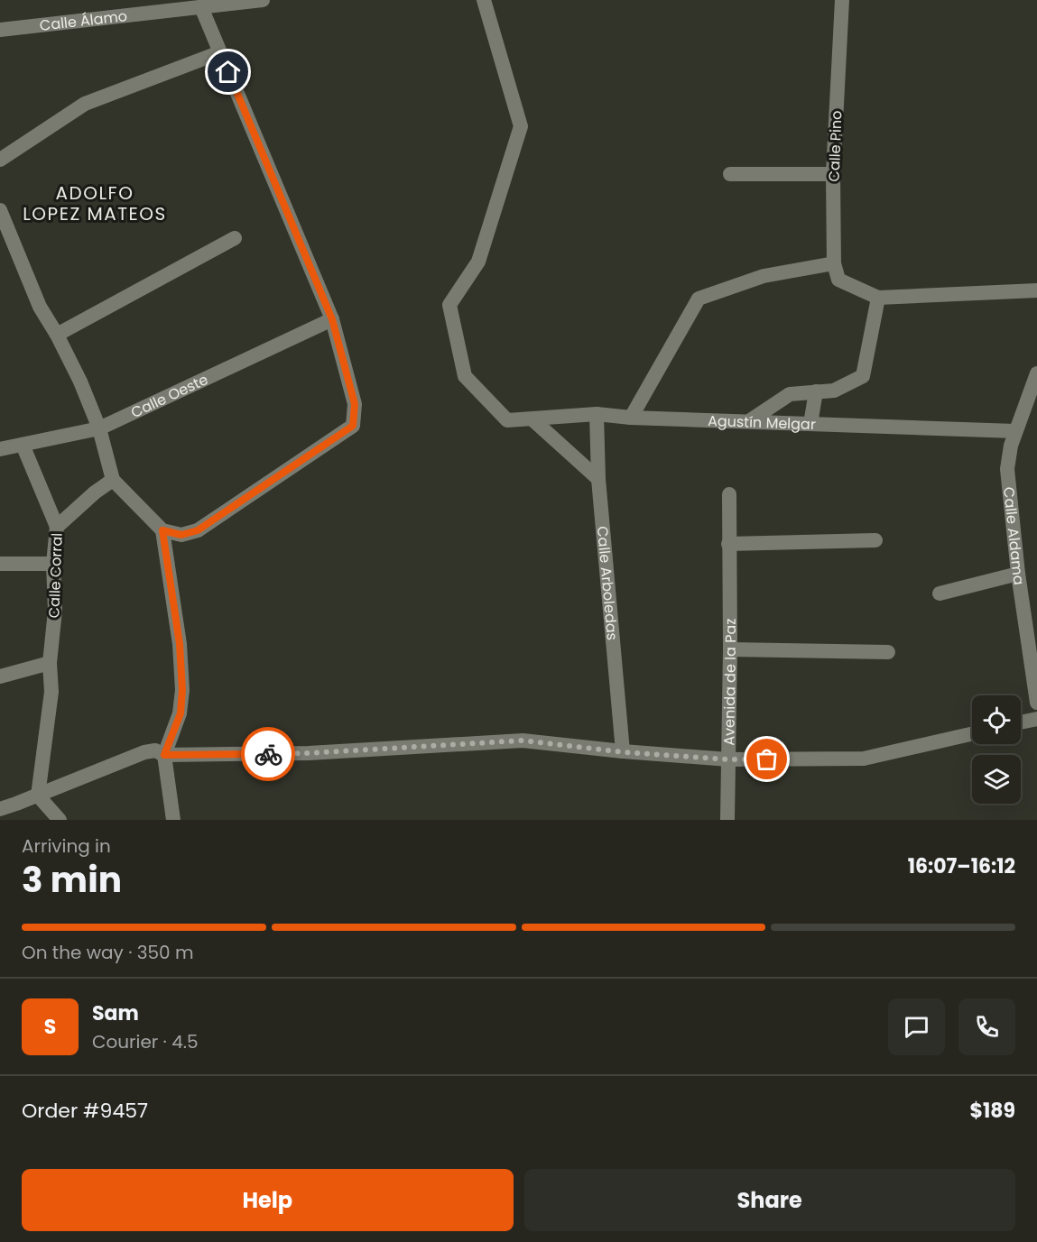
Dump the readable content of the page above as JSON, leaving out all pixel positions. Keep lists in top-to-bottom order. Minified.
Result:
{"streets":{"street":["Calle Álamo","Calle Pino","Calle Oeste","Agustín Melgar","Calle Aldama","Calle Corral","Calle Arboledas","Avenida de la Paz"]},"crossings":[["Agustín Melgar","Calle Aldama"],["Agustín Melgar","Calle Arboledas"]],"districts":["ADOLFO LOPEZ MATEOS"],"page":{"heading":["3 min","Arriving in","16:07–16:12"],"panel":["Sam","Courier · 4.5","Order #9457","$189"],"bar":"On the way · 350 m","round":"S","buttons":["Help","Share"]}}
